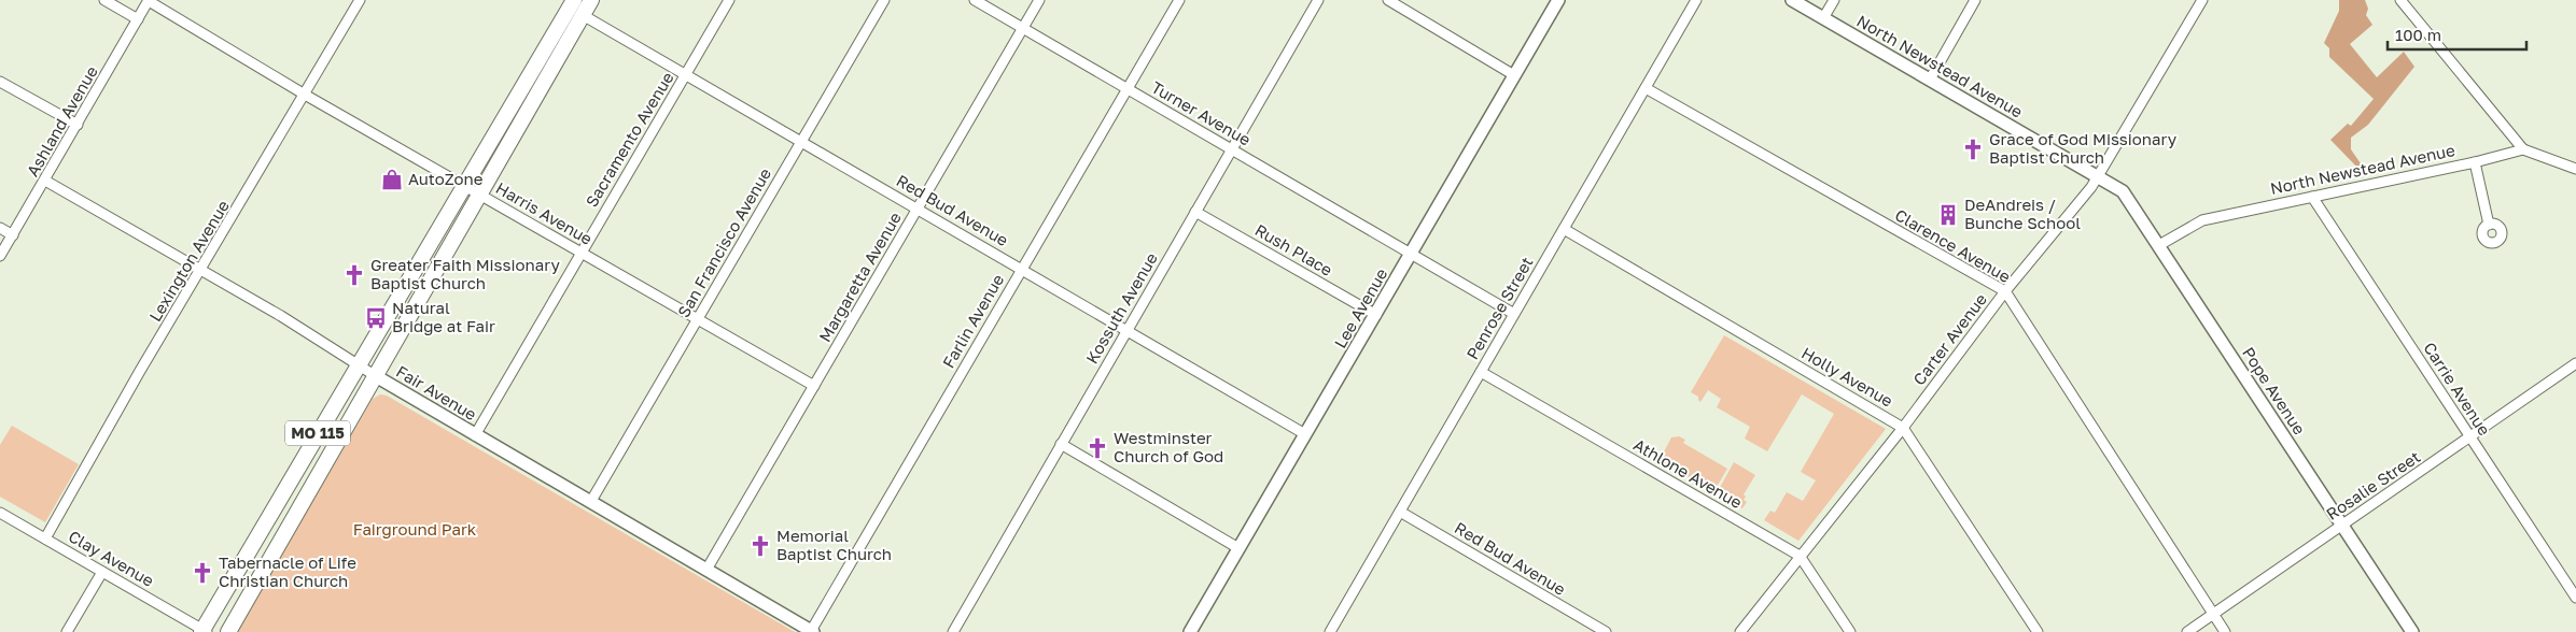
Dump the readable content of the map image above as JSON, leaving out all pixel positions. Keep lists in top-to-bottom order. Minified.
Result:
{"streets":{"main road":["MO 115"],"street":["North Newstead Avenue","Turner Avenue","Ashland Avenue","Sacramento Avenue","Red Bud Avenue","Harris Avenue","San Francisco Avenue","Clarence Avenue","Rush Place","Lexington Avenue","Margaretta Avenue","Kossuth Avenue","Lee Avenue","Penrose Street","Farlin Avenue","Carter Avenue","Holly Avenue","Carrie Avenue","Pope Avenue","Fair Avenue","Athlone Avenue","Rosalie Street","Clay Avenue"]},"crossings":[["North Newstead Avenue","Carter Avenue"],["North Newstead Avenue","Carrie Avenue"],["North Newstead Avenue","Pope Avenue"],["Turner Avenue","Margaretta Avenue"],["Turner Avenue","Kossuth Avenue"],["Turner Avenue","Lee Avenue"],["Turner Avenue","Farlin Avenue"],["Ashland Avenue","Harris Avenue"],["Ashland Avenue","Fair Avenue"],["Sacramento Avenue","Red Bud Avenue"],["Sacramento Avenue","Harris Avenue"],["Sacramento Avenue","Fair Avenue"],["Red Bud Avenue","San Francisco Avenue"],["Red Bud Avenue","Margaretta Avenue"],["Red Bud Avenue","Kossuth Avenue"],["Red Bud Avenue","Lee Avenue"],["Red Bud Avenue","Penrose Street"],["Red Bud Avenue","Farlin Avenue"],["Red Bud Avenue","MO 115"],["Harris Avenue","San Francisco Avenue"],["Harris Avenue","Lexington Avenue"],["Harris Avenue","Margaretta Avenue"],["Harris Avenue","MO 115"],["San Francisco Avenue","Fair Avenue"],["Clarence Avenue","Penrose Street"],["Clarence Avenue","Carter Avenue"],["Clarence Avenue","Rosalie Street"],["Rush Place","Kossuth Avenue"],["Rush Place","Lee Avenue"],["Lexington Avenue","Fair Avenue"],["Lexington Avenue","Clay Avenue"],["Margaretta Avenue","Fair Avenue"],["Penrose Street","Holly Avenue"],["Penrose Street","Athlone Avenue"],["Farlin Avenue","Fair Avenue"],["Carter Avenue","Holly Avenue"],["Carter Avenue","Pope Avenue"],["Carter Avenue","Athlone Avenue"],["Carrie Avenue","Rosalie Street"],["Pope Avenue","Rosalie Street"],["Fair Avenue","MO 115"],["MO 115","Clay Avenue"]],"parks":["Fairground Park"],"places":{"church":["Grace of God Missionary Baptist Church","Greater Faith Missionary Baptist Church","Westminster Church of God","Memorial Baptist Church","Tabernacle of Life Christian Church"],"shop":["AutoZone"],"building":["DeAndreis / Bunche School"],"bus stop":["Natural Bridge at Fair"]},"scale_bar":"100 m"}
